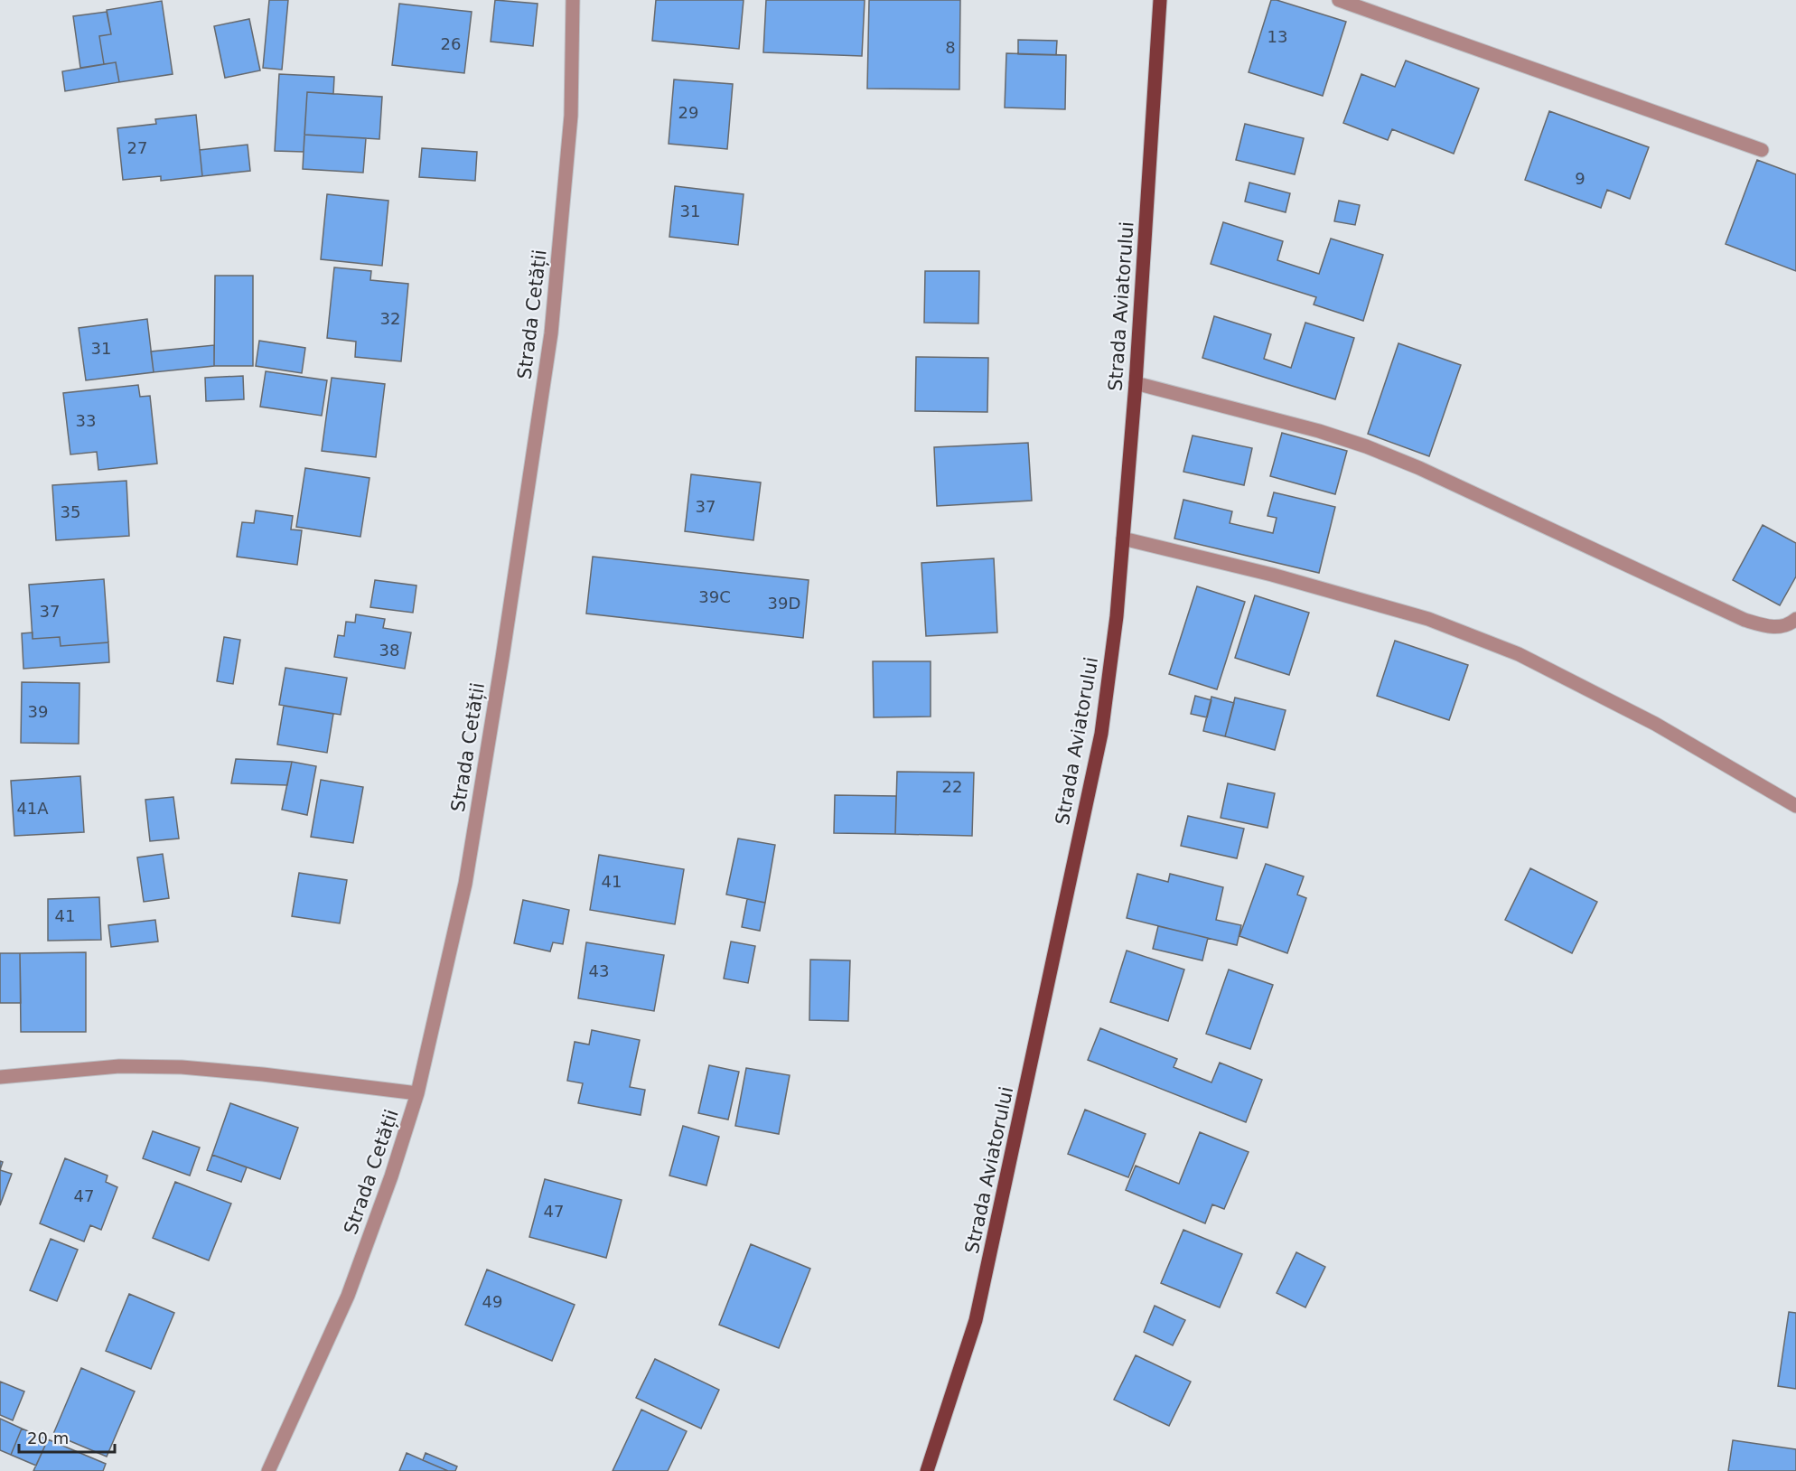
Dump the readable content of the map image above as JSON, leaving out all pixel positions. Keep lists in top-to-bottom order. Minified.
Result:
{"streets":{"main road":["Strada Aviatorului"],"street":["Strada Cetății"]},"house_numbers":["13","26","8","29","27","9","31","32","31","33","37","35","39C","39D","37","38","39","22","41A","41","41","43","47","47","49"],"scale_bar":"20 m"}
